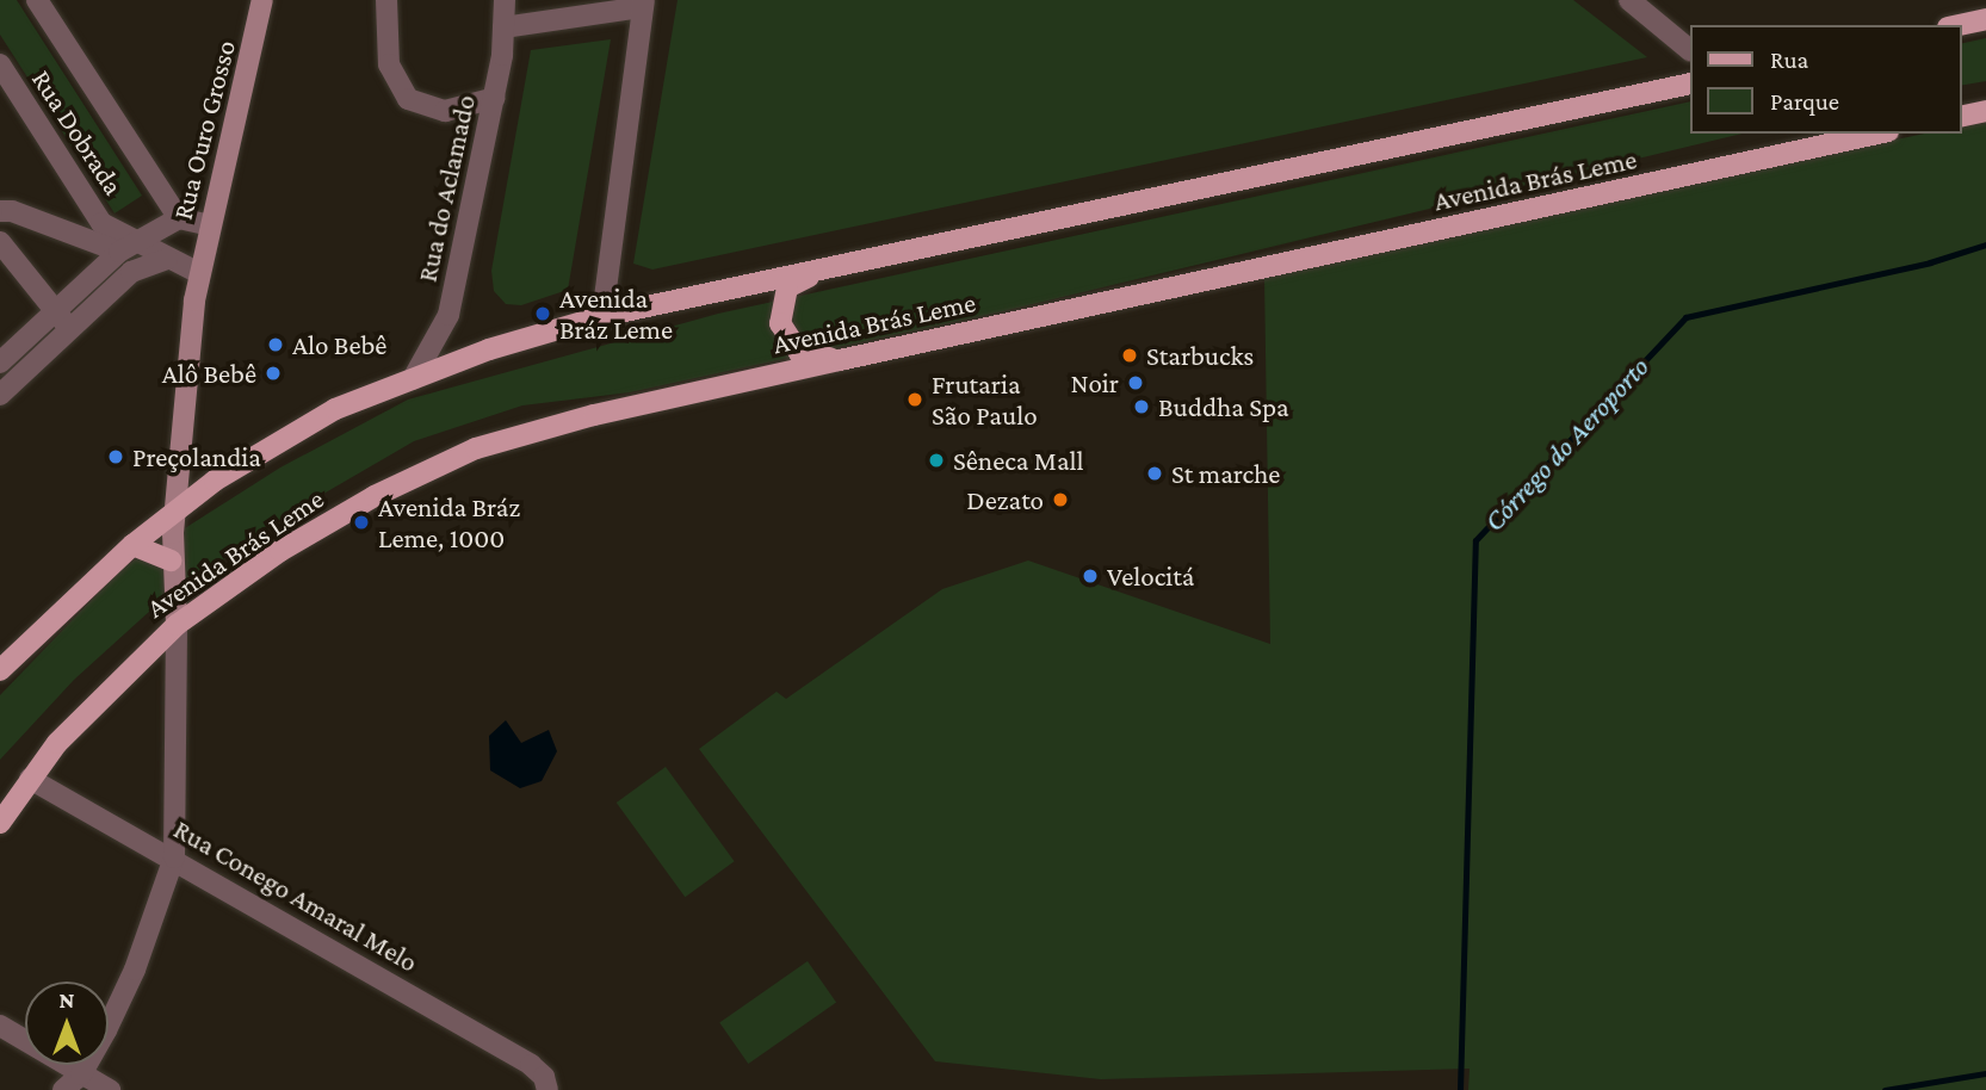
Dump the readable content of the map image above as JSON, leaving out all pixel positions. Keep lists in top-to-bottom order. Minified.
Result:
{"streets":{"main road":["Avenida Brás Leme"],"street":["Rua Ouro Grosso","Rua Dobrada","Rua do Aclamado","Rua Conego Amaral Melo"]},"crossings":[["Rua Ouro Grosso","Rua Dobrada"],["Rua Ouro Grosso","Avenida Brás Leme"],["Avenida Brás Leme","Rua Conego Amaral Melo"]],"water":["Córrego do Aeroporto"],"places":["Avenida Bráz Leme","Alo Bebê","Starbucks","Alô Bebê","Noir","Frutaria São Paulo","Buddha Spa","Preçolandia","Sêneca Mall","St marche","Dezato","Avenida Bráz Leme, 1000","Velocitá"],"legend":["Rua","Parque"],"north":"top"}
